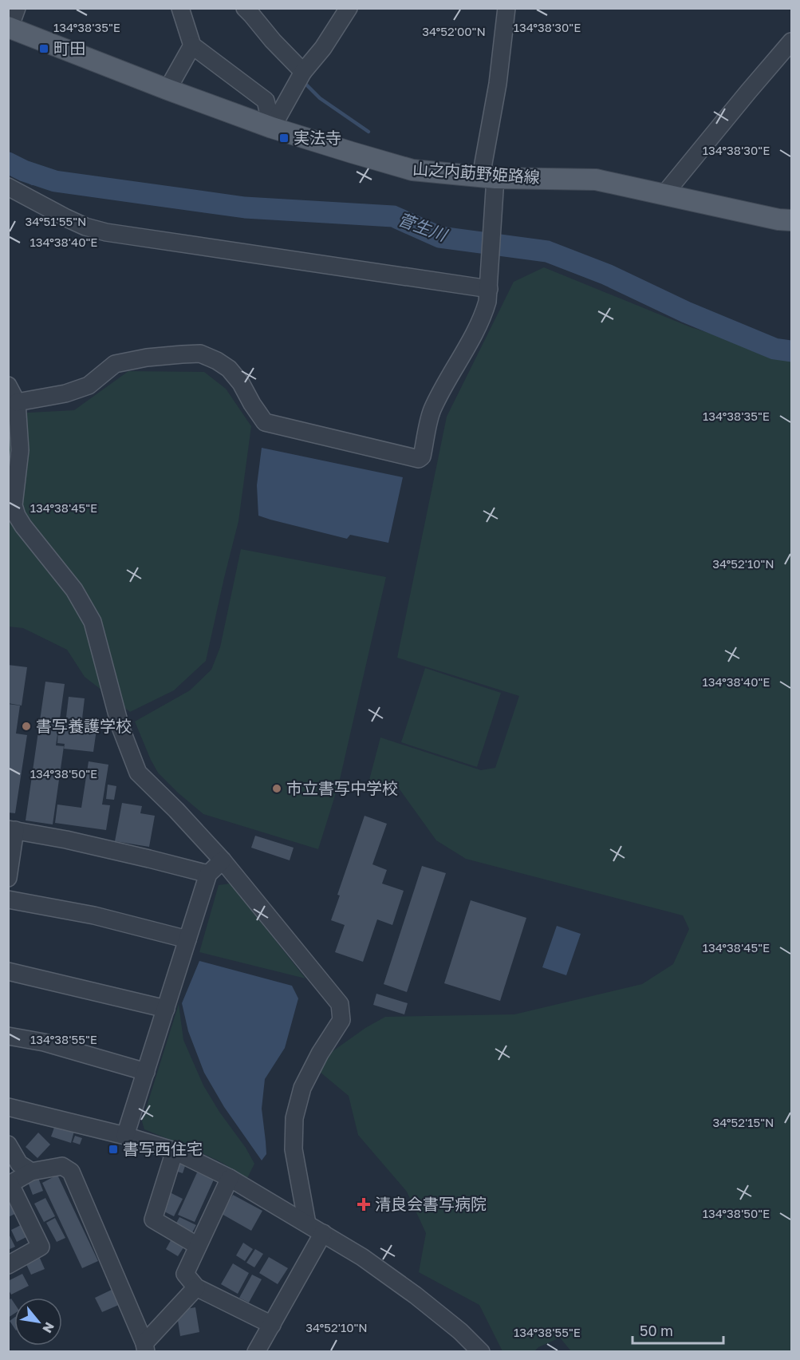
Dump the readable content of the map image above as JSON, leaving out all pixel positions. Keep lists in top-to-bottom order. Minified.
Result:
{"streets":{"main road":["山之内莇野姫路線"]},"water":["菅生川"],"places":{"transit":["町田","実法寺","書写西住宅"],"other":["書写養護学校","市立書写中学校"],"health":["清良会書写病院"]},"scale_bar":"50 m","north":"bottom right","coordinates":["134°38'35\"E","134°38'30\"E","34°52'00\"N","34°51'55\"N","134°38'40\"E","134°38'45\"E","34°52'10\"N","134°38'50\"E","134°38'55\"E","34°52'15\"N"]}
